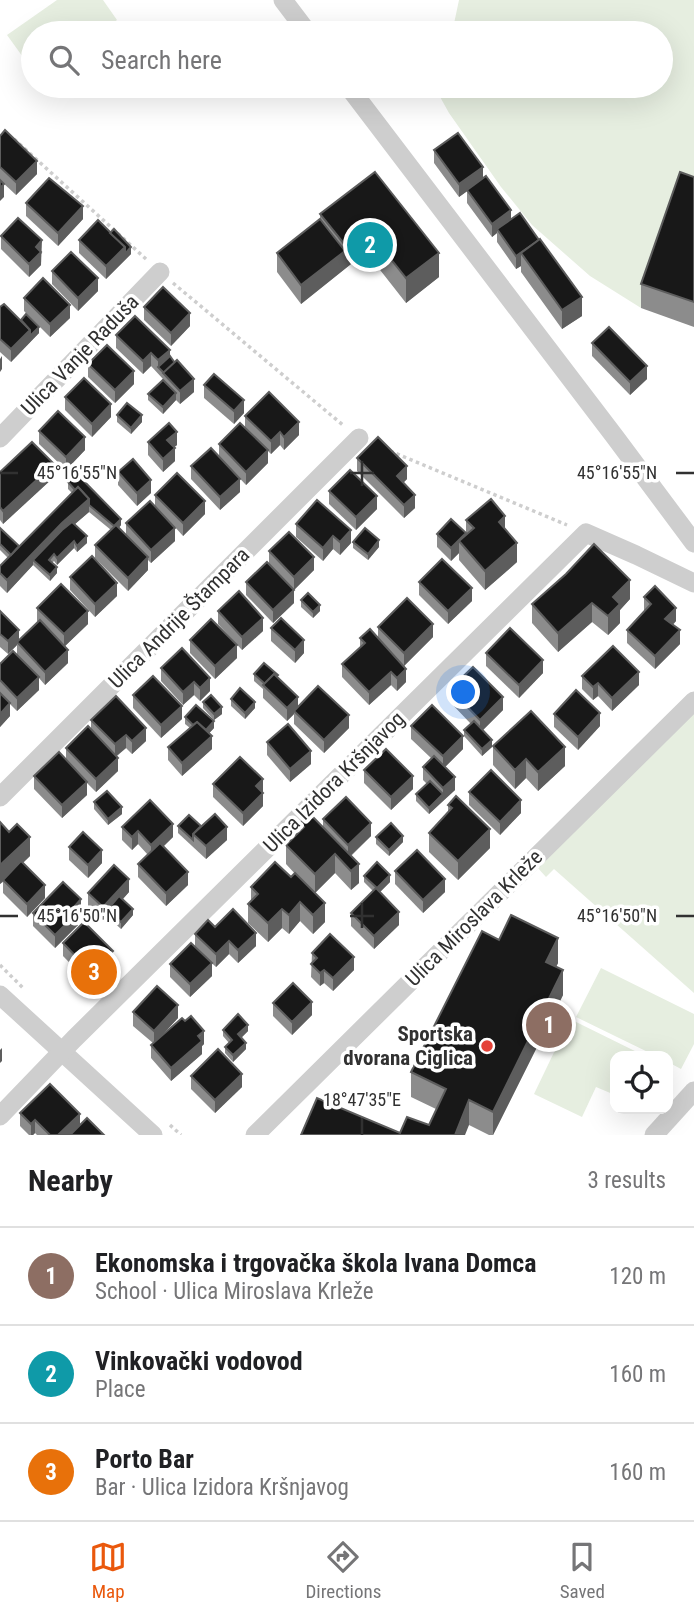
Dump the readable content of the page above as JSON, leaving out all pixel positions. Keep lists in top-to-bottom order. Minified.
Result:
{"streets":{"street":["Ulica Vanje Raduša","Ulica Andrije Štampara","Ulica Izidora Kršnjavog","Ulica Miroslava Krleže"]},"places":["Sportska dvorana Ciglica"],"page":{"search":"Search here","pins":["2","3","1"],"heading":["Nearby","3 results"],"list":[{"mark":"1","name":"Ekonomska i trgovačka škola Ivana Domca","note":"School · Ulica Miroslava Krleže","value":"120 m"},{"mark":"2","name":"Vinkovački vodovod","note":"Place","value":"160 m"},{"mark":"3","name":"Porto Bar","note":"Bar · Ulica Izidora Kršnjavog","value":"160 m"}],"nav":["Map","Directions","Saved"]},"coordinates":["45°16'55\"N","45°16'50\"N","18°47'35\"E"]}
